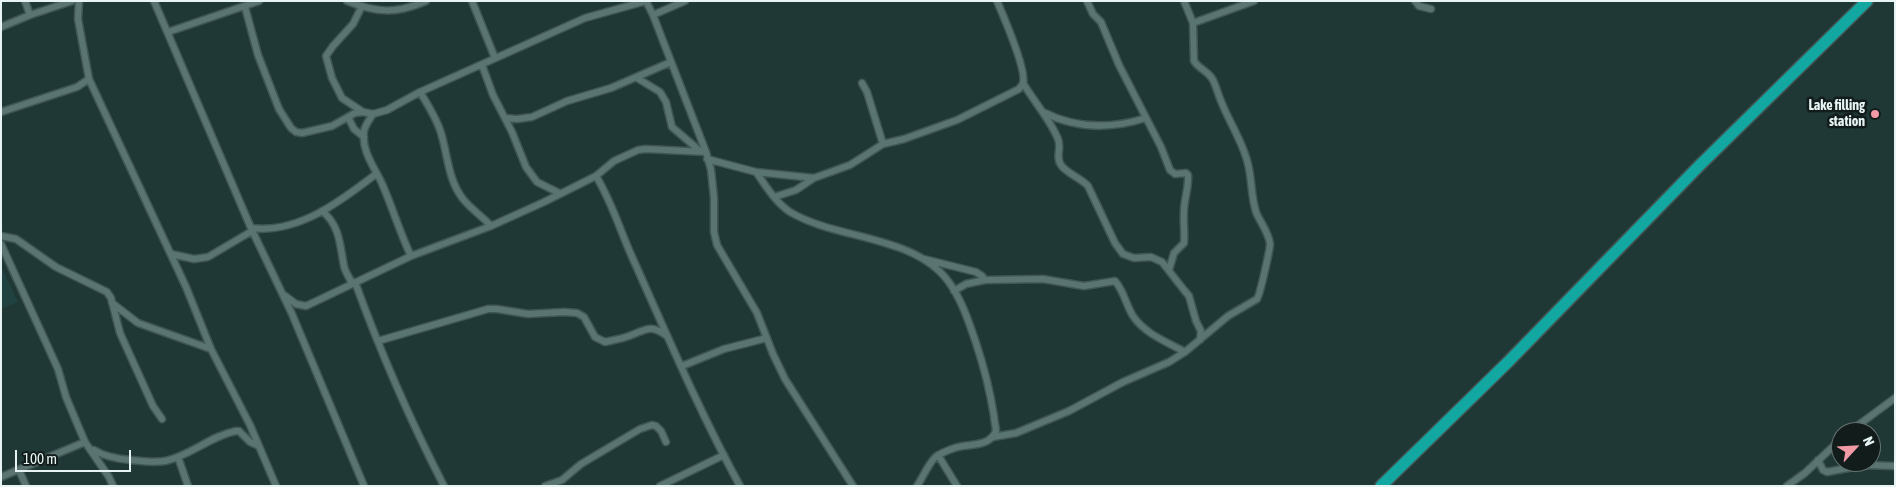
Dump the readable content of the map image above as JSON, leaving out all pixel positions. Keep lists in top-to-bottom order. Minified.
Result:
{"places":["Lake filling station"],"scale_bar":"100 m","north":"top right"}
